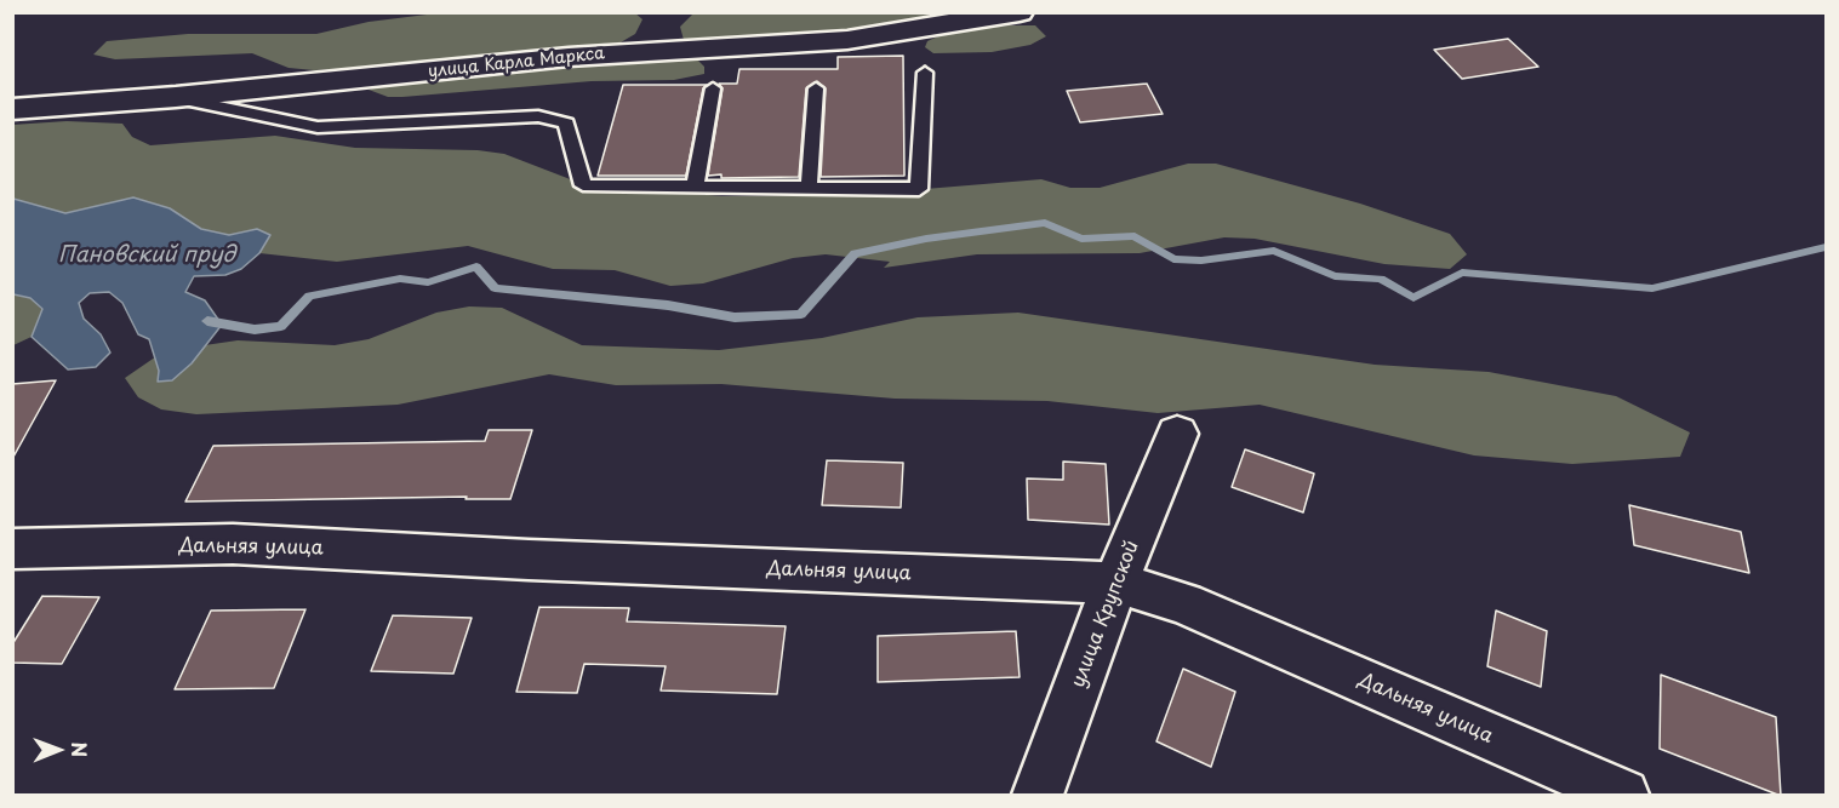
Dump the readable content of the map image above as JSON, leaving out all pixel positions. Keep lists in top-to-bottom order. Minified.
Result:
{"streets":{"street":["улица Карла Маркса","Дальняя улица","улица Крупской"]},"crossings":[["Дальняя улица","улица Крупской"]],"water":["Пановский пруд"],"north":"right"}
